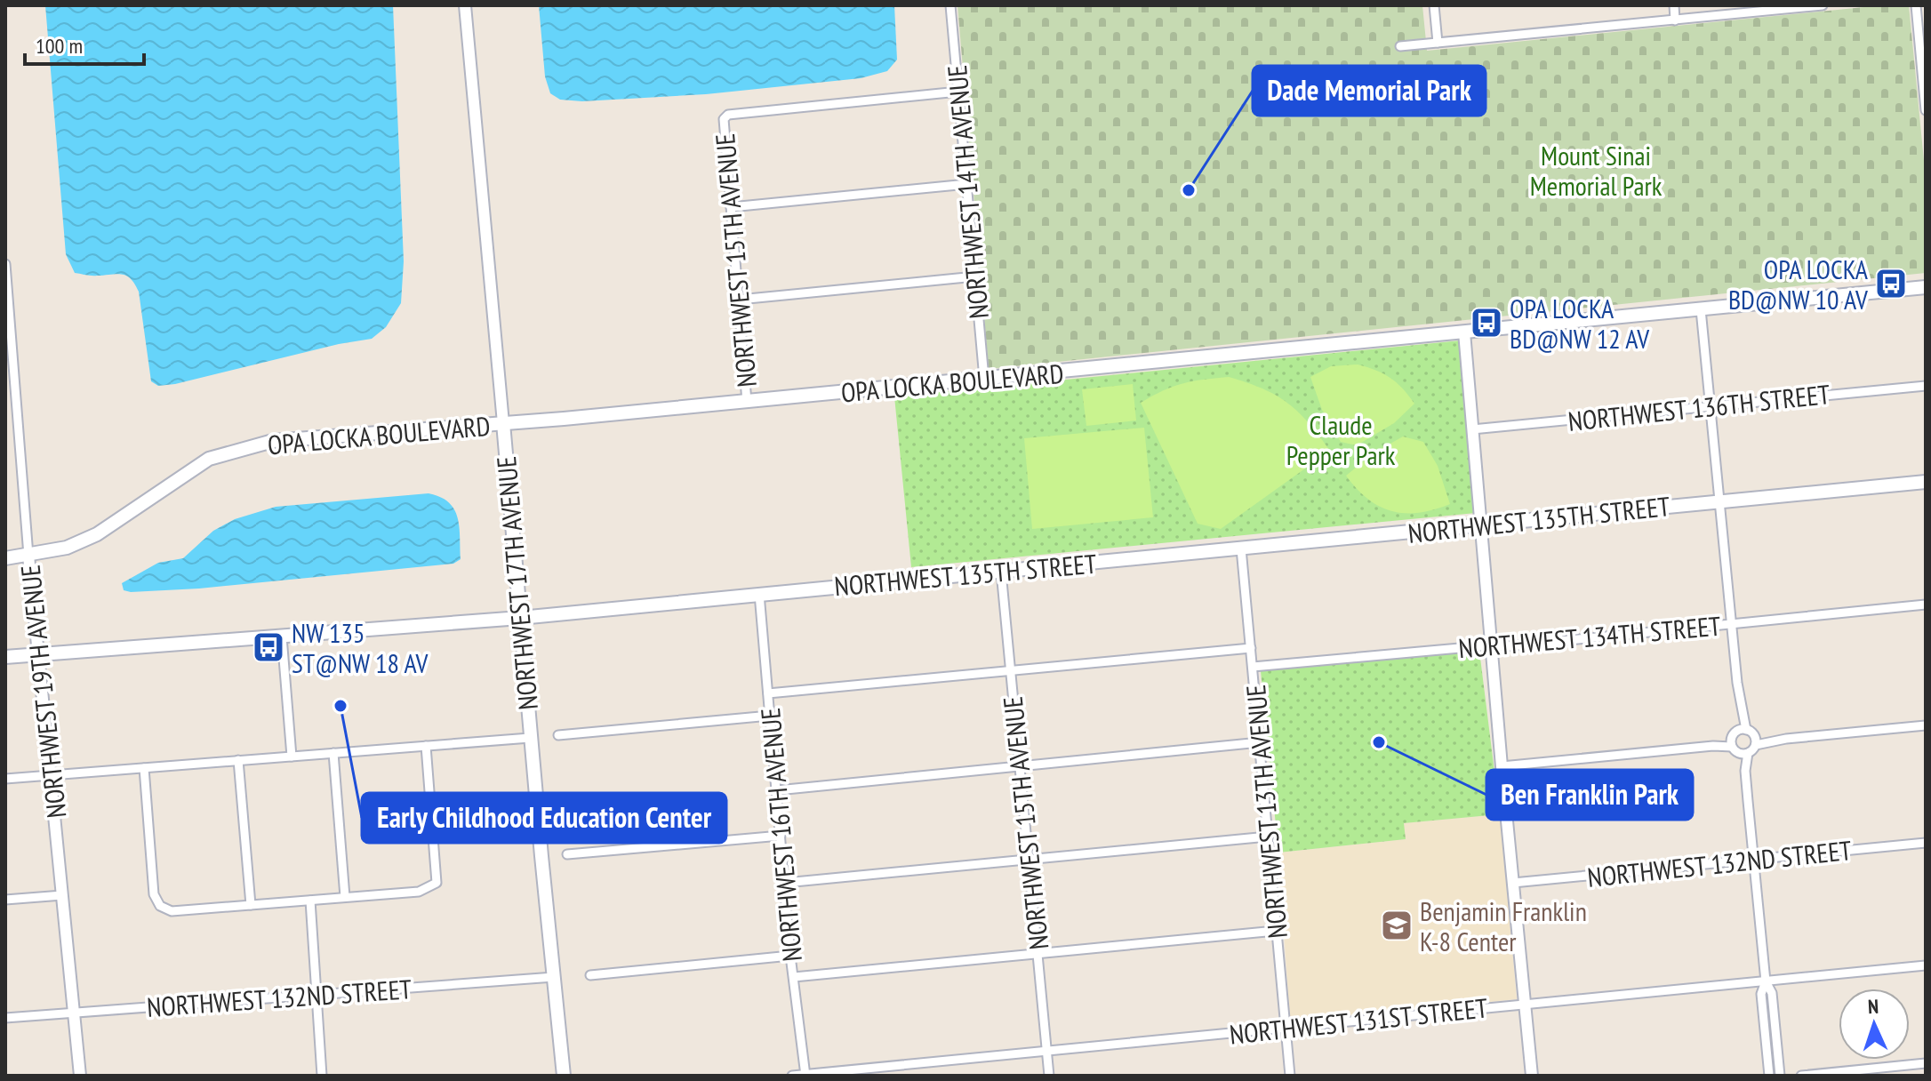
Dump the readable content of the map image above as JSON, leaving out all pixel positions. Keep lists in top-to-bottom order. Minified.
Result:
{"streets":{"main road":["OPA LOCKA BOULEVARD","NORTHWEST 135TH STREET","NORTHWEST 17TH AVENUE"],"street":["NORTHWEST 14TH AVENUE","NORTHWEST 15TH AVENUE","NORTHWEST 136TH STREET","NORTHWEST 134TH STREET","NORTHWEST 19TH AVENUE","NORTHWEST 13TH AVENUE","NORTHWEST 16TH AVENUE","NORTHWEST 132ND STREET","NORTHWEST 131ST STREET"]},"crossings":[["NORTHWEST 14TH AVENUE","NORTHWEST 15TH AVENUE"],["NORTHWEST 14TH AVENUE","OPA LOCKA BOULEVARD"],["NORTHWEST 15TH AVENUE","OPA LOCKA BOULEVARD"],["NORTHWEST 15TH AVENUE","NORTHWEST 135TH STREET"],["NORTHWEST 15TH AVENUE","NORTHWEST 131ST STREET"],["OPA LOCKA BOULEVARD","NORTHWEST 17TH AVENUE"],["OPA LOCKA BOULEVARD","NORTHWEST 19TH AVENUE"],["NORTHWEST 135TH STREET","NORTHWEST 17TH AVENUE"],["NORTHWEST 135TH STREET","NORTHWEST 19TH AVENUE"],["NORTHWEST 135TH STREET","NORTHWEST 13TH AVENUE"],["NORTHWEST 135TH STREET","NORTHWEST 16TH AVENUE"],["NORTHWEST 17TH AVENUE","NORTHWEST 132ND STREET"],["NORTHWEST 134TH STREET","NORTHWEST 13TH AVENUE"],["NORTHWEST 19TH AVENUE","NORTHWEST 132ND STREET"],["NORTHWEST 13TH AVENUE","NORTHWEST 131ST STREET"],["NORTHWEST 16TH AVENUE","NORTHWEST 131ST STREET"]],"parks":["Mount Sinai Memorial Park","Claude Pepper Park"],"places":{"other":["Dade Memorial Park","Early Childhood Education Center","Ben Franklin Park"],"bus stop":["OPA LOCKA BD@NW 10 AV","OPA LOCKA BD@NW 12 AV","NW 135 ST@NW 18 AV"],"school or university":["Benjamin Franklin K-8 Center"]},"scale_bar":"100 m","north":"top"}
